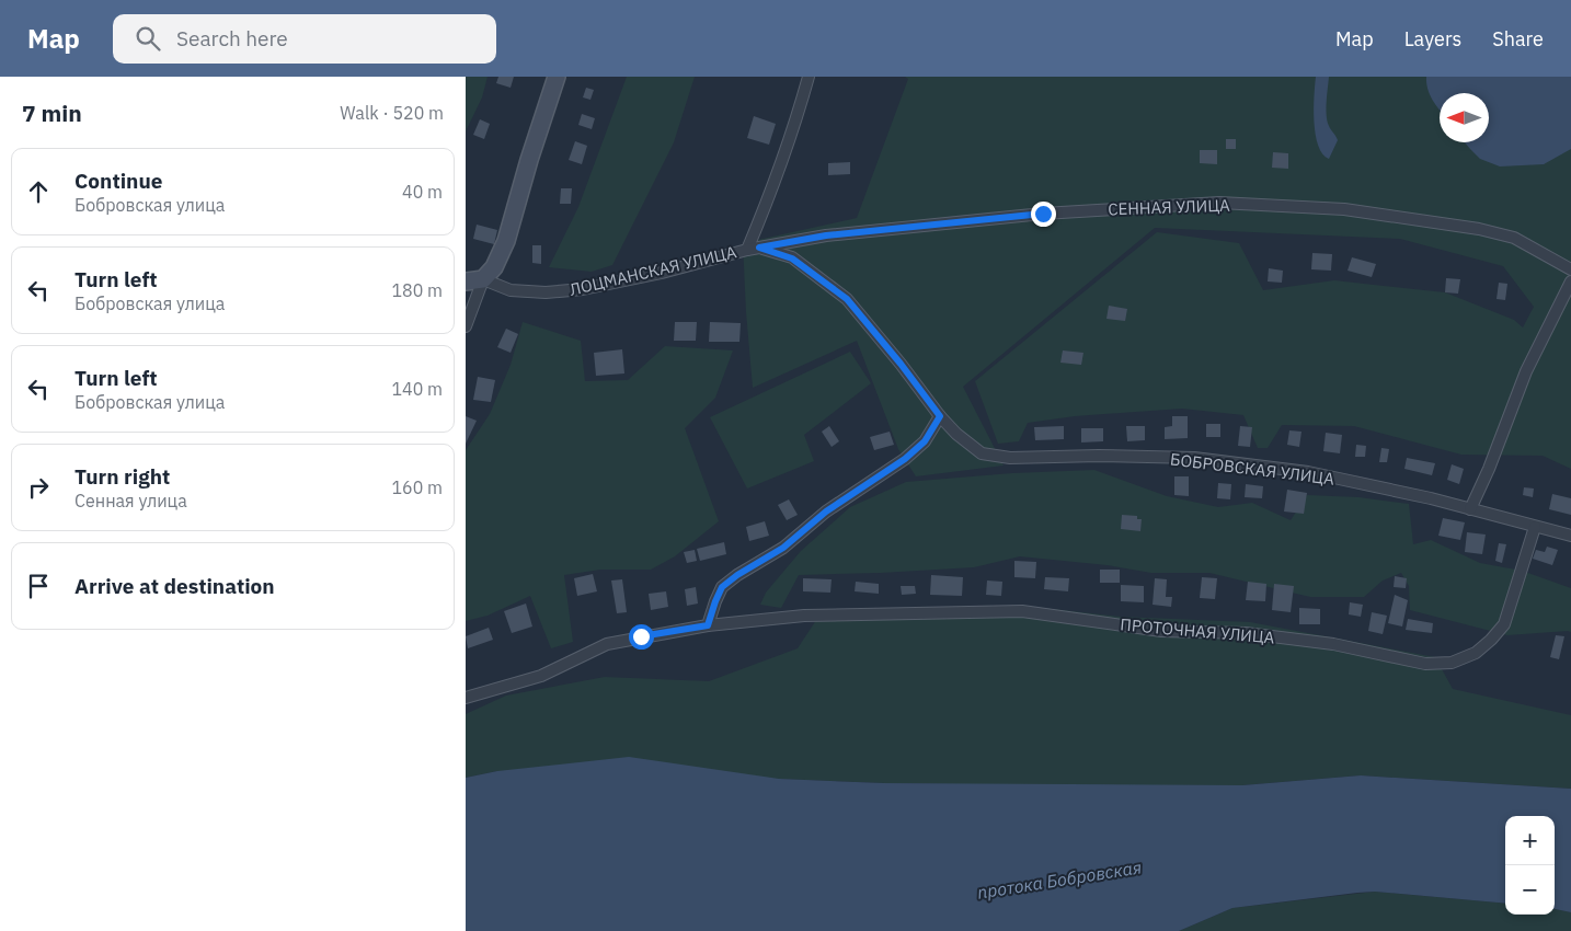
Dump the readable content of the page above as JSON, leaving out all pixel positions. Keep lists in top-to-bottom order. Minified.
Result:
{"streets":{"street":["СЕННАЯ УЛИЦА","ЛОЦМАНСКАЯ УЛИЦА","БОБРОВСКАЯ УЛИЦА","ПРОТОЧНАЯ УЛИЦА"]},"crossings":[["СЕННАЯ УЛИЦА","ЛОЦМАНСКАЯ УЛИЦА"],["СЕННАЯ УЛИЦА","БОБРОВСКАЯ УЛИЦА"],["ЛОЦМАНСКАЯ УЛИЦА","БОБРОВСКАЯ УЛИЦА"],["БОБРОВСКАЯ УЛИЦА","ПРОТОЧНАЯ УЛИЦА"]],"water":["протока Бобровская"],"north":"left","page":{"header":"Map","search":"Search here","nav":["Map","Layers","Share"],"heading":["7 min","Walk · 520 m"],"list":[["Continue","Бобровская улица","40 m"],["Turn left","Бобровская улица","180 m"],["Turn left","Бобровская улица","140 m"],["Turn right","Сенная улица","160 m"],"Arrive at destination"],"map_buttons":["+","−"]}}
